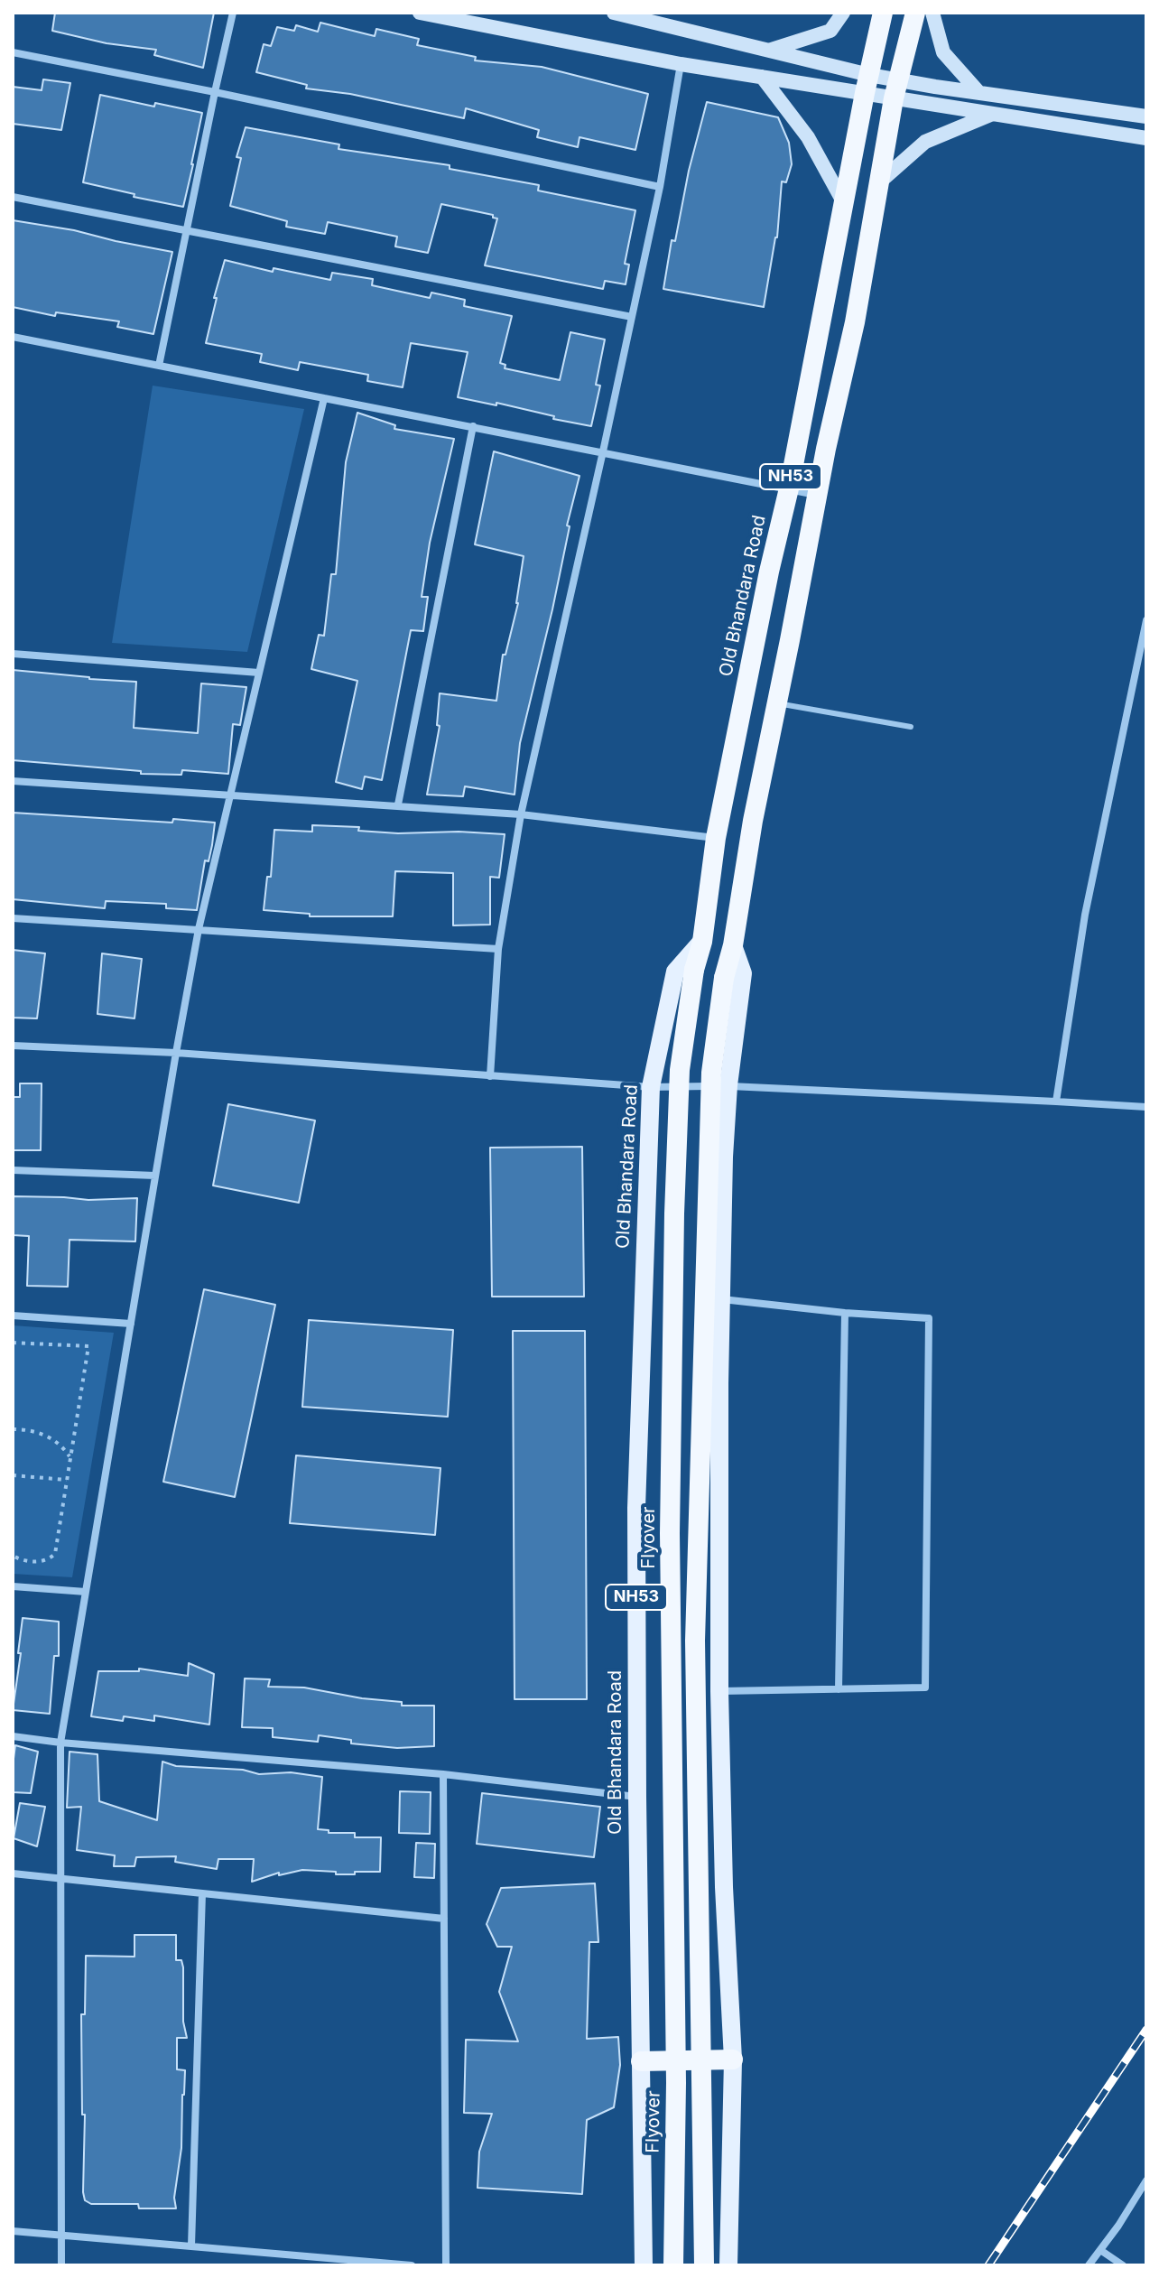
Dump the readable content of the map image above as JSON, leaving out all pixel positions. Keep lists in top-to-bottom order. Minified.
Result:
{"streets":{"highway":["NH53","Old Bhandara Road","Flyover"]},"crossings":[["Old Bhandara Road","Flyover"]]}
